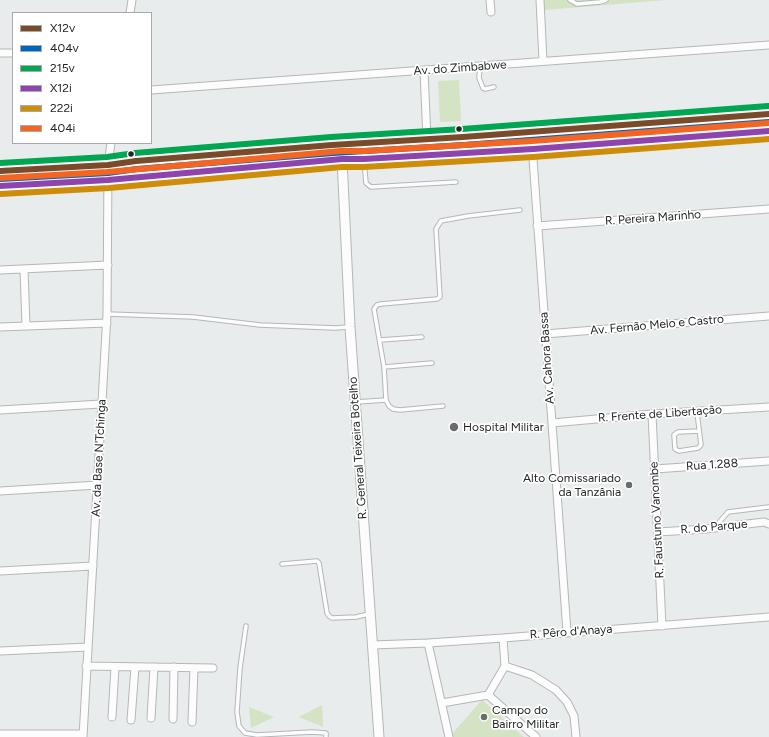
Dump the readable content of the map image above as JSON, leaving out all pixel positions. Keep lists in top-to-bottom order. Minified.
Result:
{"streets":{"street":["Av. do Zimbabwe","R. Pereira Marinho","Av. Fernão Melo e Castro","Av. Cahora Bassa","R. Frente de Libertação","R. General Teixeira Botelho","Av. da Base N'Tchinga","Rua 1.288","R. Faustuno Vanombe","R. do Parque","R. Pêro d'Anaya"]},"crossings":[["R. Pereira Marinho","Av. Cahora Bassa"],["Av. Fernão Melo e Castro","Av. Cahora Bassa"],["Av. Cahora Bassa","R. Frente de Libertação"],["Av. Cahora Bassa","R. Pêro d'Anaya"],["R. Frente de Libertação","R. Faustuno Vanombe"],["R. General Teixeira Botelho","R. Pêro d'Anaya"],["Rua 1.288","R. Faustuno Vanombe"],["R. Faustuno Vanombe","R. do Parque"],["R. Faustuno Vanombe","R. Pêro d'Anaya"]],"places":["Hospital Militar","Alto Comissariado da Tanzânia","Campo do Bairro Militar"],"lines":["transit line 215v","transit line X12v","transit line 404v","transit line 404i","transit line X12i","transit line 222i"],"legend":["X12v","404v","215v","X12i","222i","404i"]}
